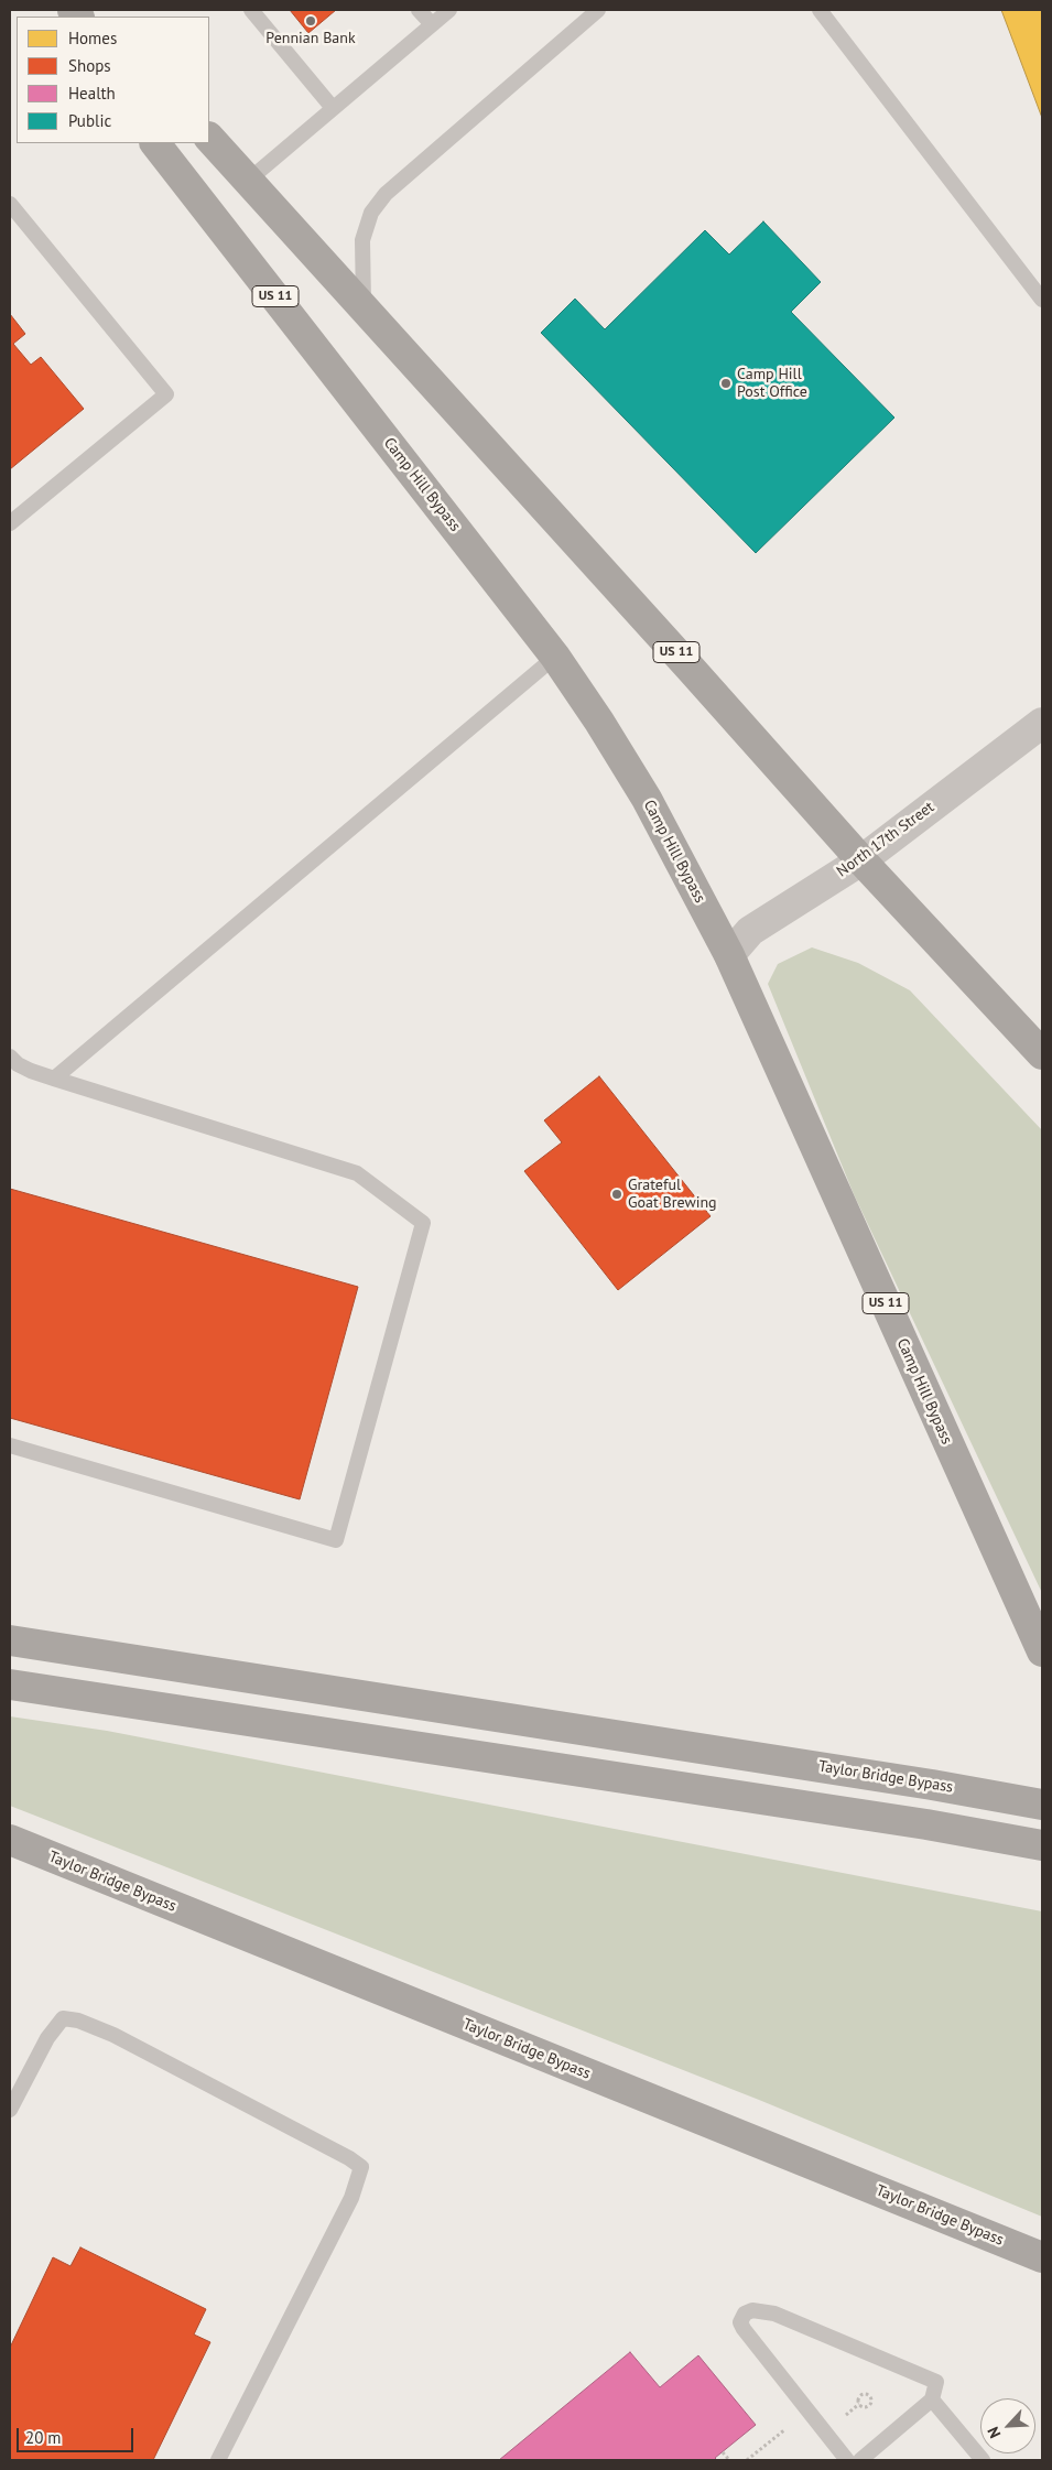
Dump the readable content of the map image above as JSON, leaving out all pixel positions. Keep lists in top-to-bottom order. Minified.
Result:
{"streets":{"main road":["US 11","Camp Hill Bypass","Taylor Bridge Bypass"],"street":["North 17th Street"]},"crossings":[["US 11","North 17th Street"],["Camp Hill Bypass","North 17th Street"]],"places":["Pennian Bank","Camp Hill Post Office","Grateful Goat Brewing"],"legend":["Homes","Shops","Health","Public"],"scale_bar":"20 m","north":"bottom left"}
